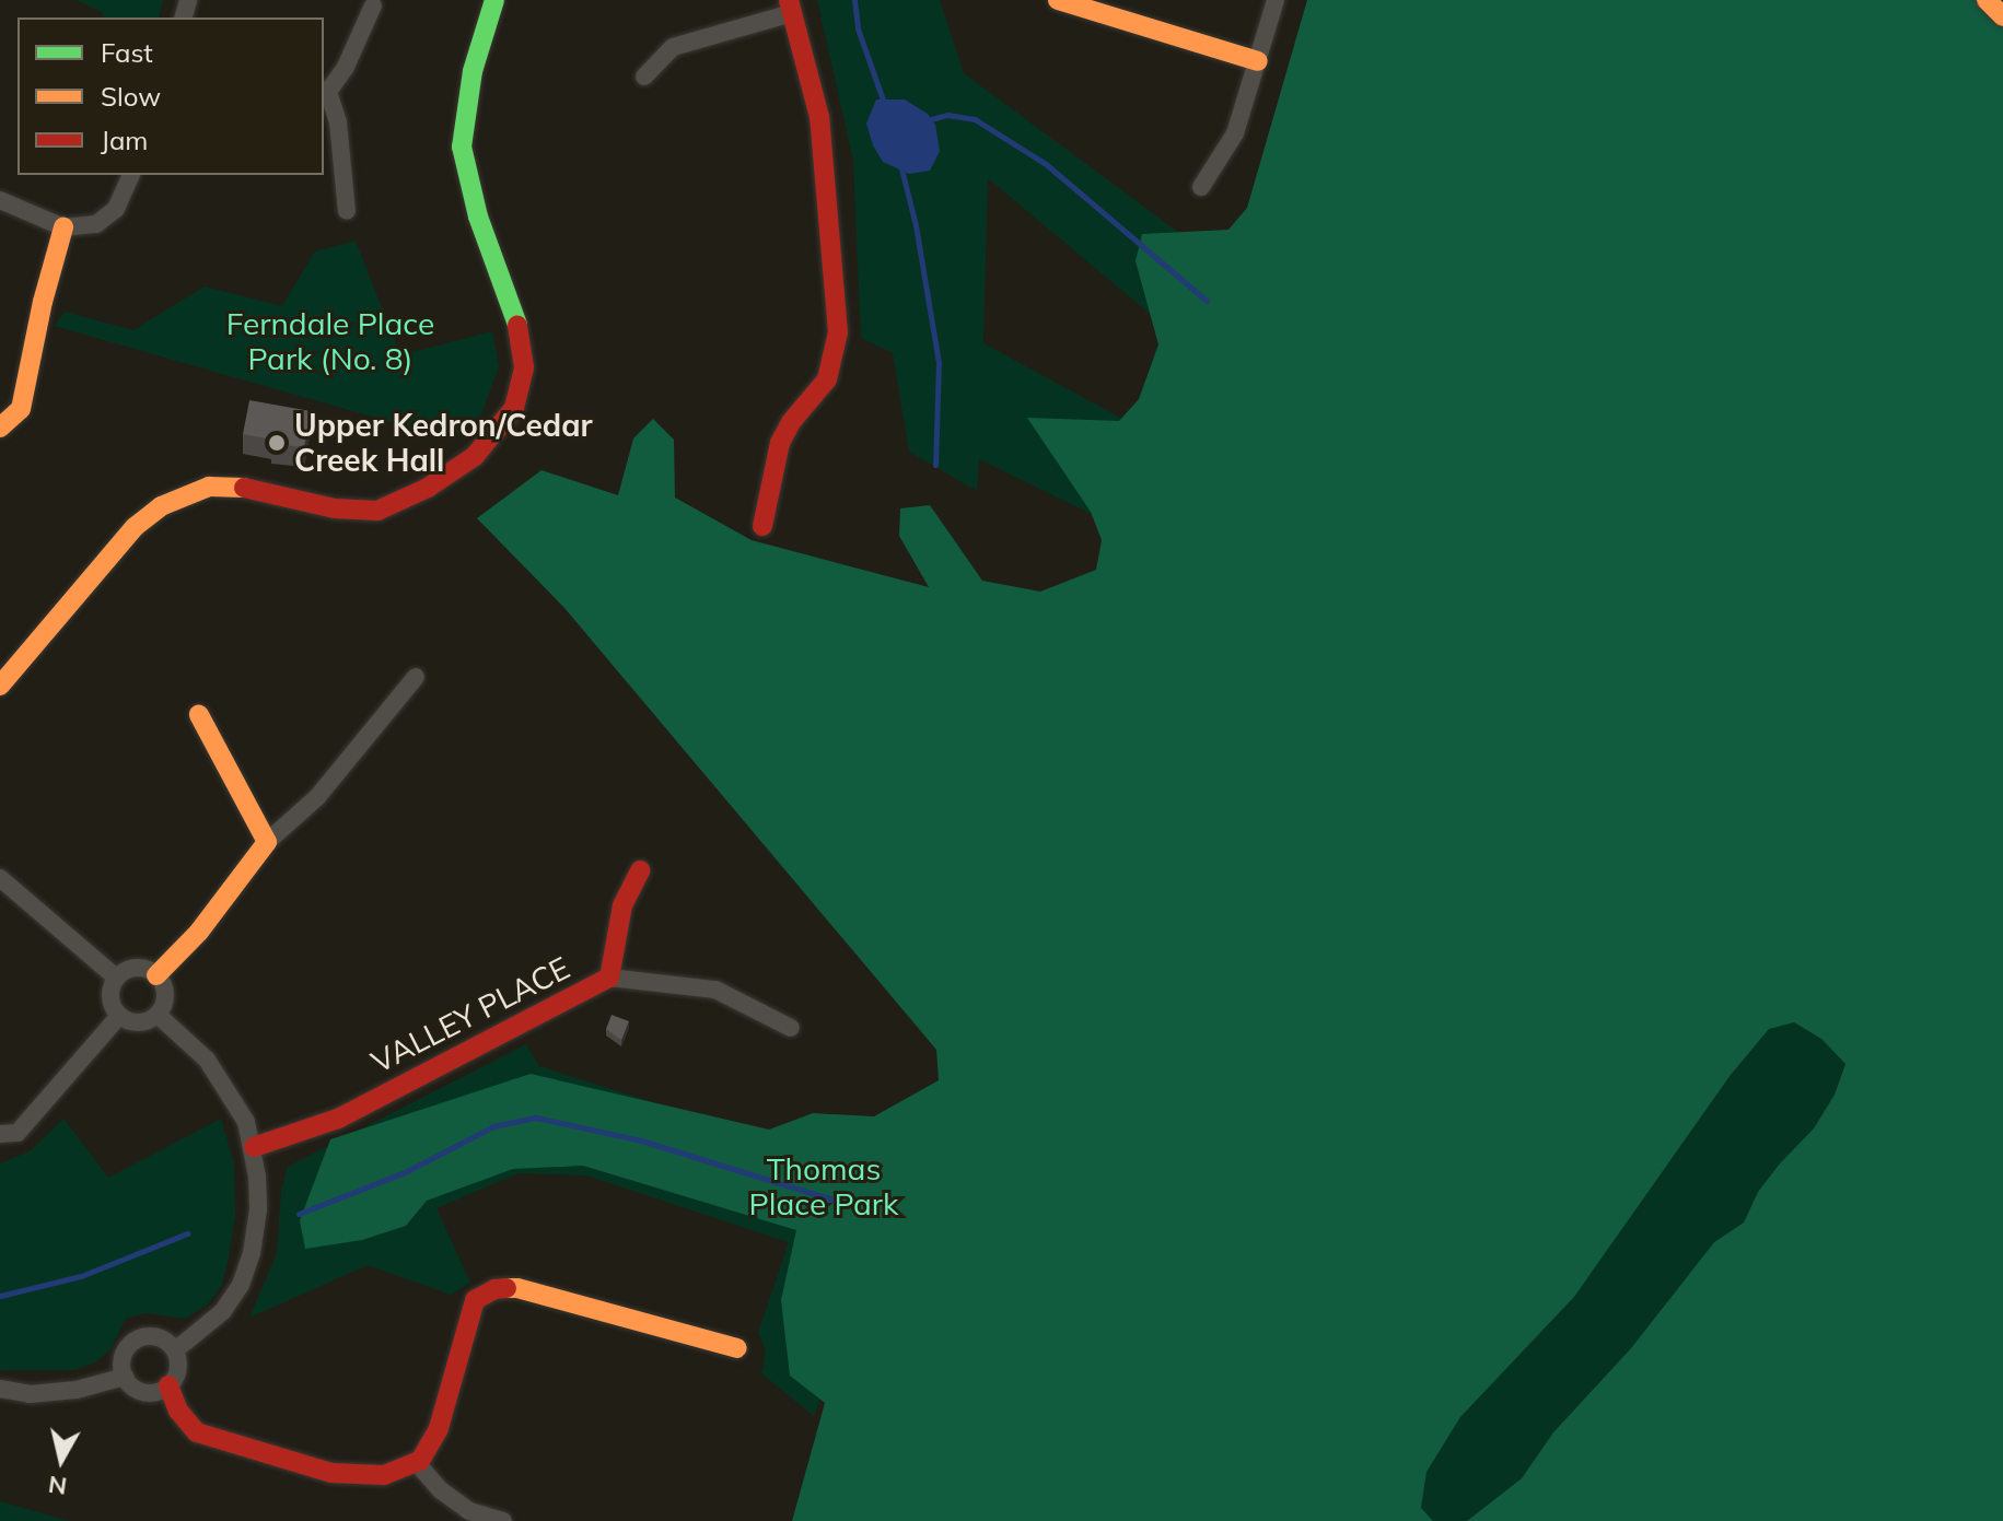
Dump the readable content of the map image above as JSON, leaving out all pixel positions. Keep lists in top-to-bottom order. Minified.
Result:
{"streets":{"street":["VALLEY PLACE"]},"parks":["Ferndale Place Park (No. 8)","Thomas Place Park"],"places":["Upper Kedron/Cedar Creek Hall"],"legend":["Fast","Slow","Jam"],"north":"bottom"}
